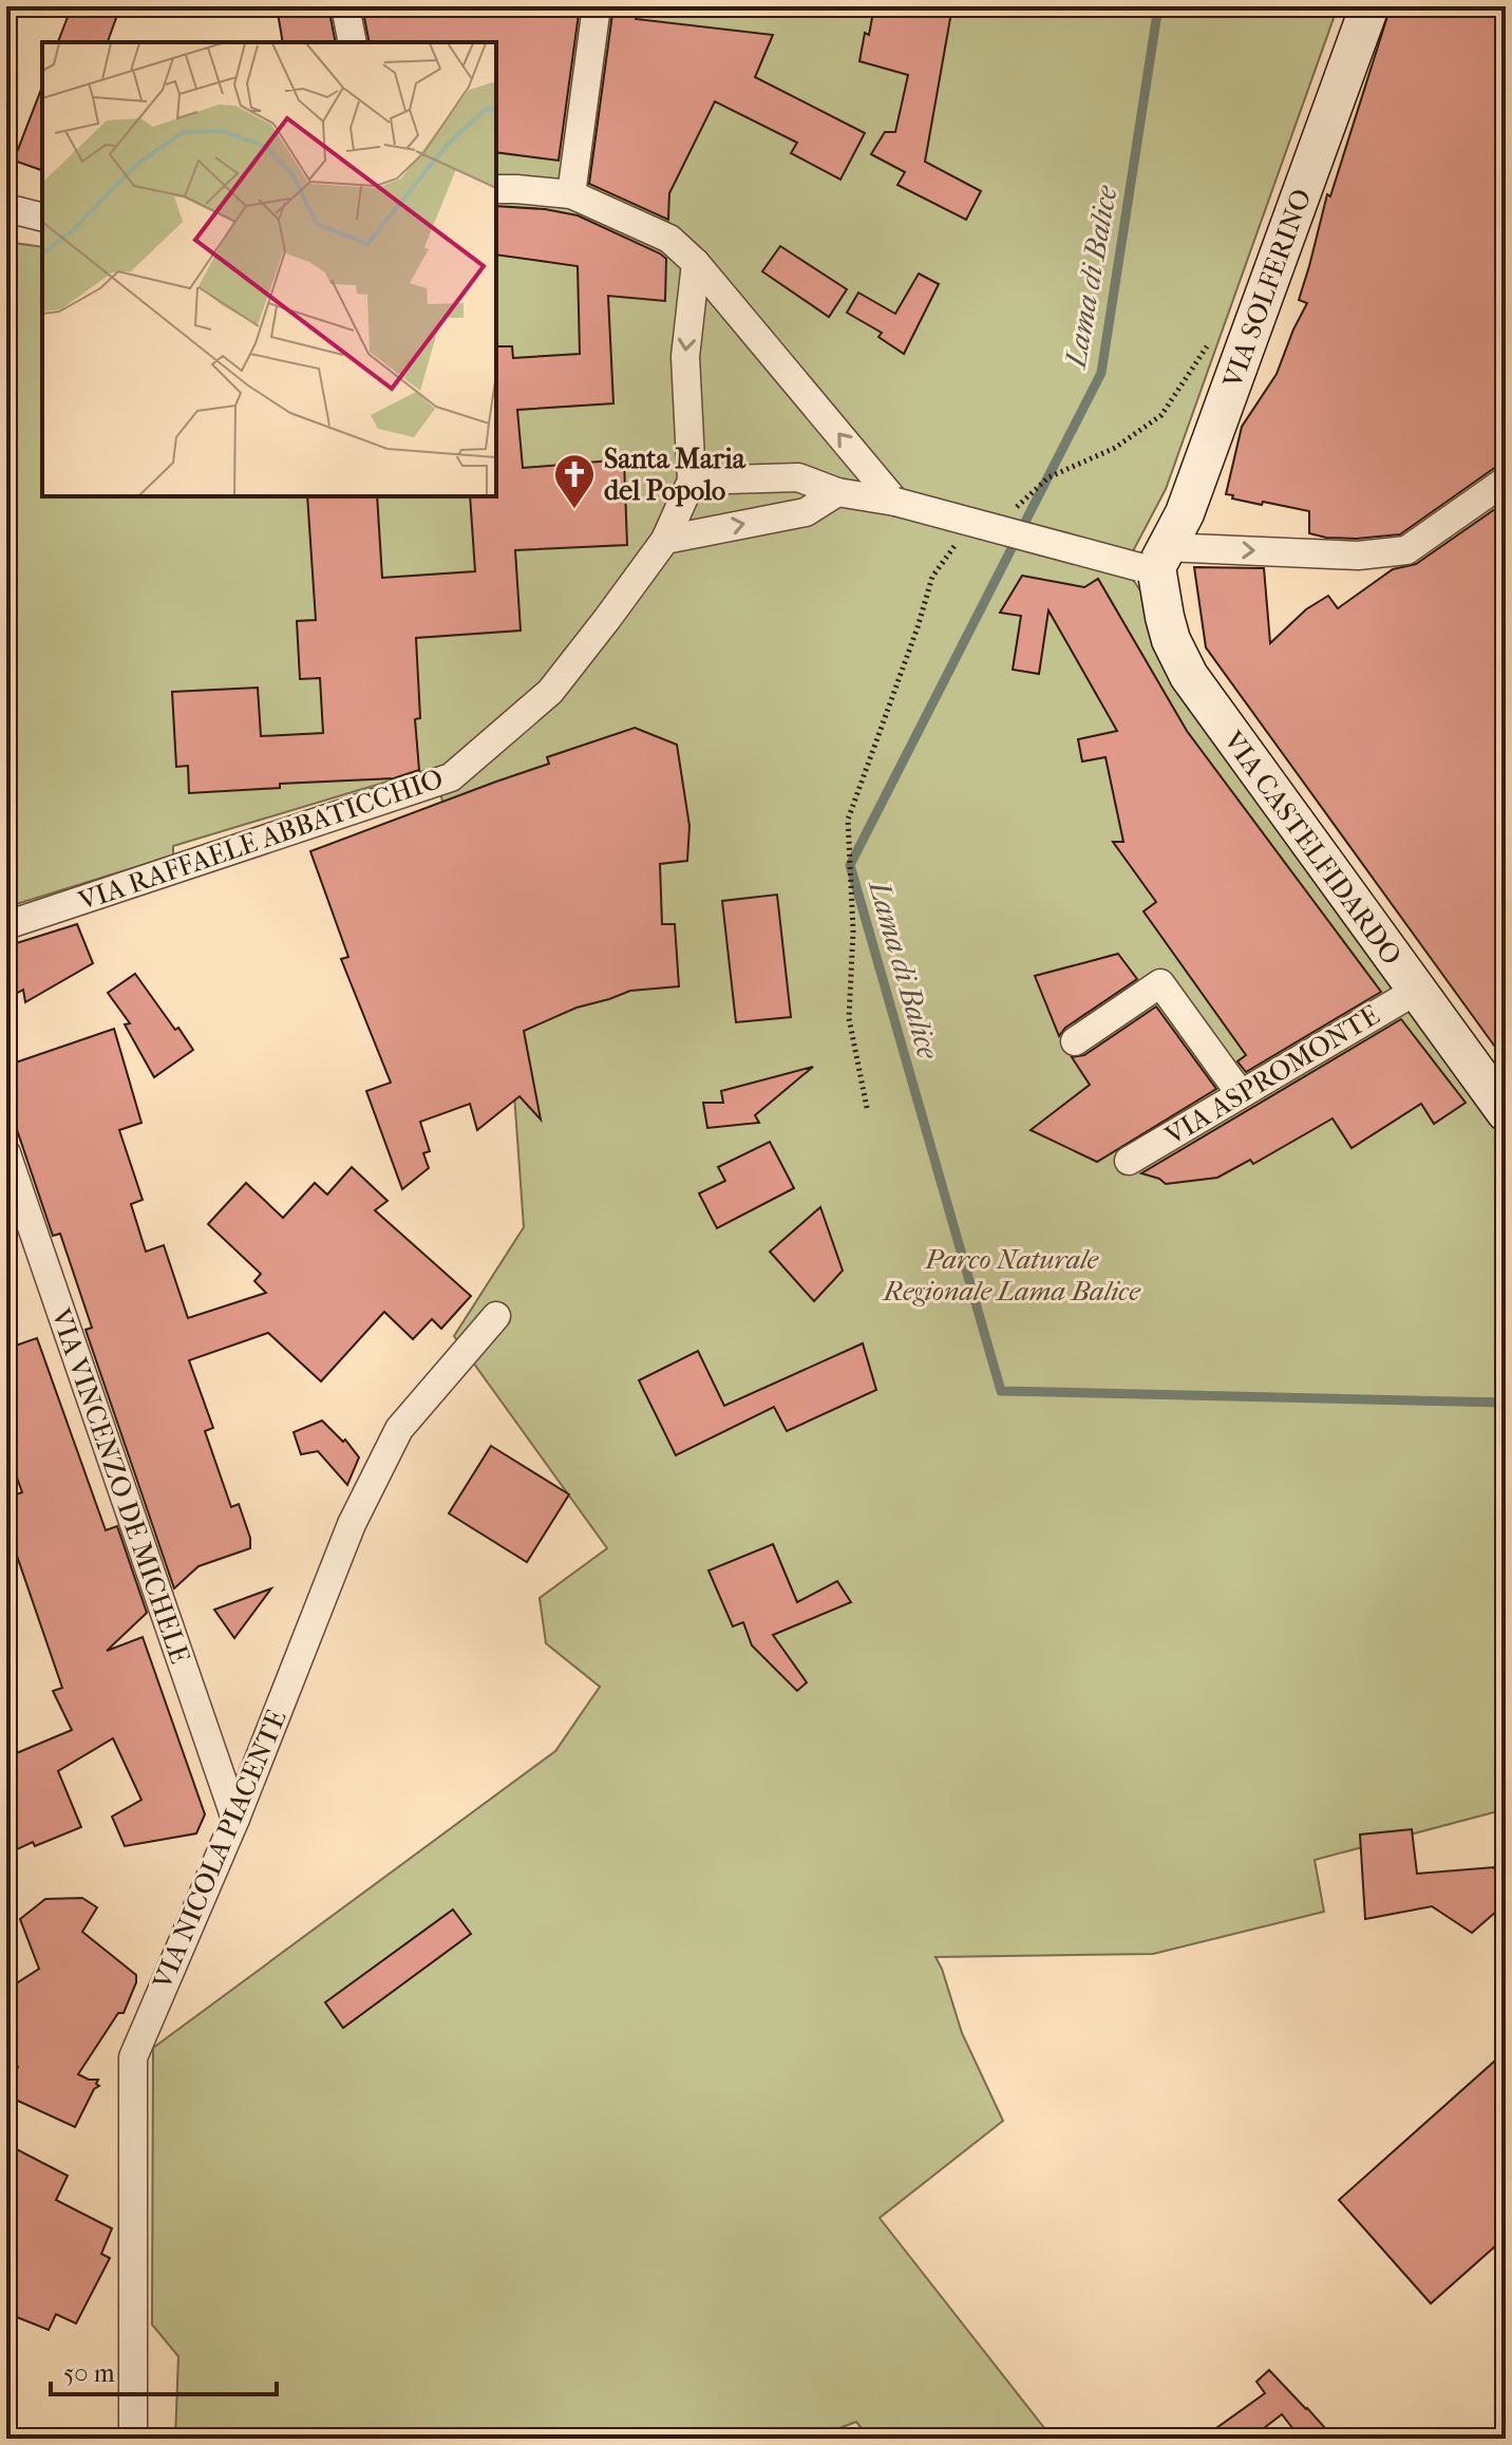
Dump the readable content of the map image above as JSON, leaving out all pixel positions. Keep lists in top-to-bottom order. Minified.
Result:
{"streets":{"street":["VIA SOLFERINO","VIA RAFFAELE ABBATICCHIO","VIA CASTELFIDARDO","VIA ASPROMONTE","VIA VINCENZO DE MICHELE","VIA NICOLA PIACENTE"]},"crossings":[["VIA SOLFERINO","VIA CASTELFIDARDO"],["VIA CASTELFIDARDO","VIA ASPROMONTE"],["VIA VINCENZO DE MICHELE","VIA NICOLA PIACENTE"]],"water":["Lama di Balice"],"parks":["Parco Naturale Regionale Lama Balice"],"places":{"church":["Santa Maria del Popolo"]},"scale_bar":"50 m"}
